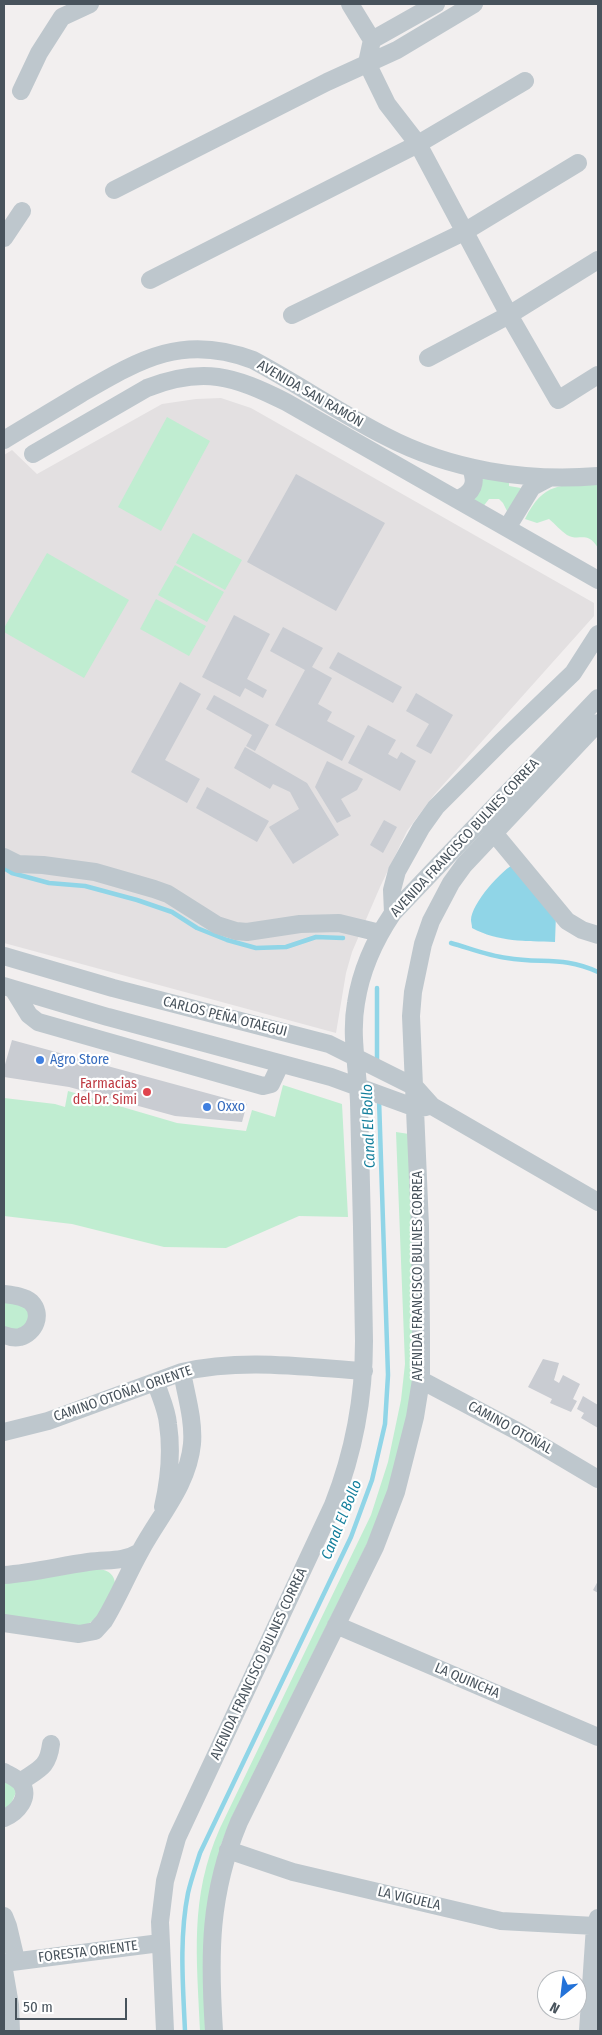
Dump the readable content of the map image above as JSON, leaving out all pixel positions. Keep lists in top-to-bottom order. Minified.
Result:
{"streets":{"street":["AVENIDA SAN RAMÓN","AVENIDA FRANCISCO BULNES CORREA","CARLOS PEÑA OTAEGUI","CAMINO OTOÑAL ORIENTE","CAMINO OTOÑAL","LA QUINCHA","LA VIGUELA","FORESTA ORIENTE"]},"crossings":[["AVENIDA FRANCISCO BULNES CORREA","CARLOS PEÑA OTAEGUI"],["AVENIDA FRANCISCO BULNES CORREA","CAMINO OTOÑAL ORIENTE"],["AVENIDA FRANCISCO BULNES CORREA","CAMINO OTOÑAL"],["AVENIDA FRANCISCO BULNES CORREA","LA QUINCHA"],["AVENIDA FRANCISCO BULNES CORREA","LA VIGUELA"],["AVENIDA FRANCISCO BULNES CORREA","FORESTA ORIENTE"]],"water":["Canal El Bollo"],"places":["Agro Store","Farmacias del Dr. Simi","Oxxo"],"scale_bar":"50 m","north":"bottom left"}
